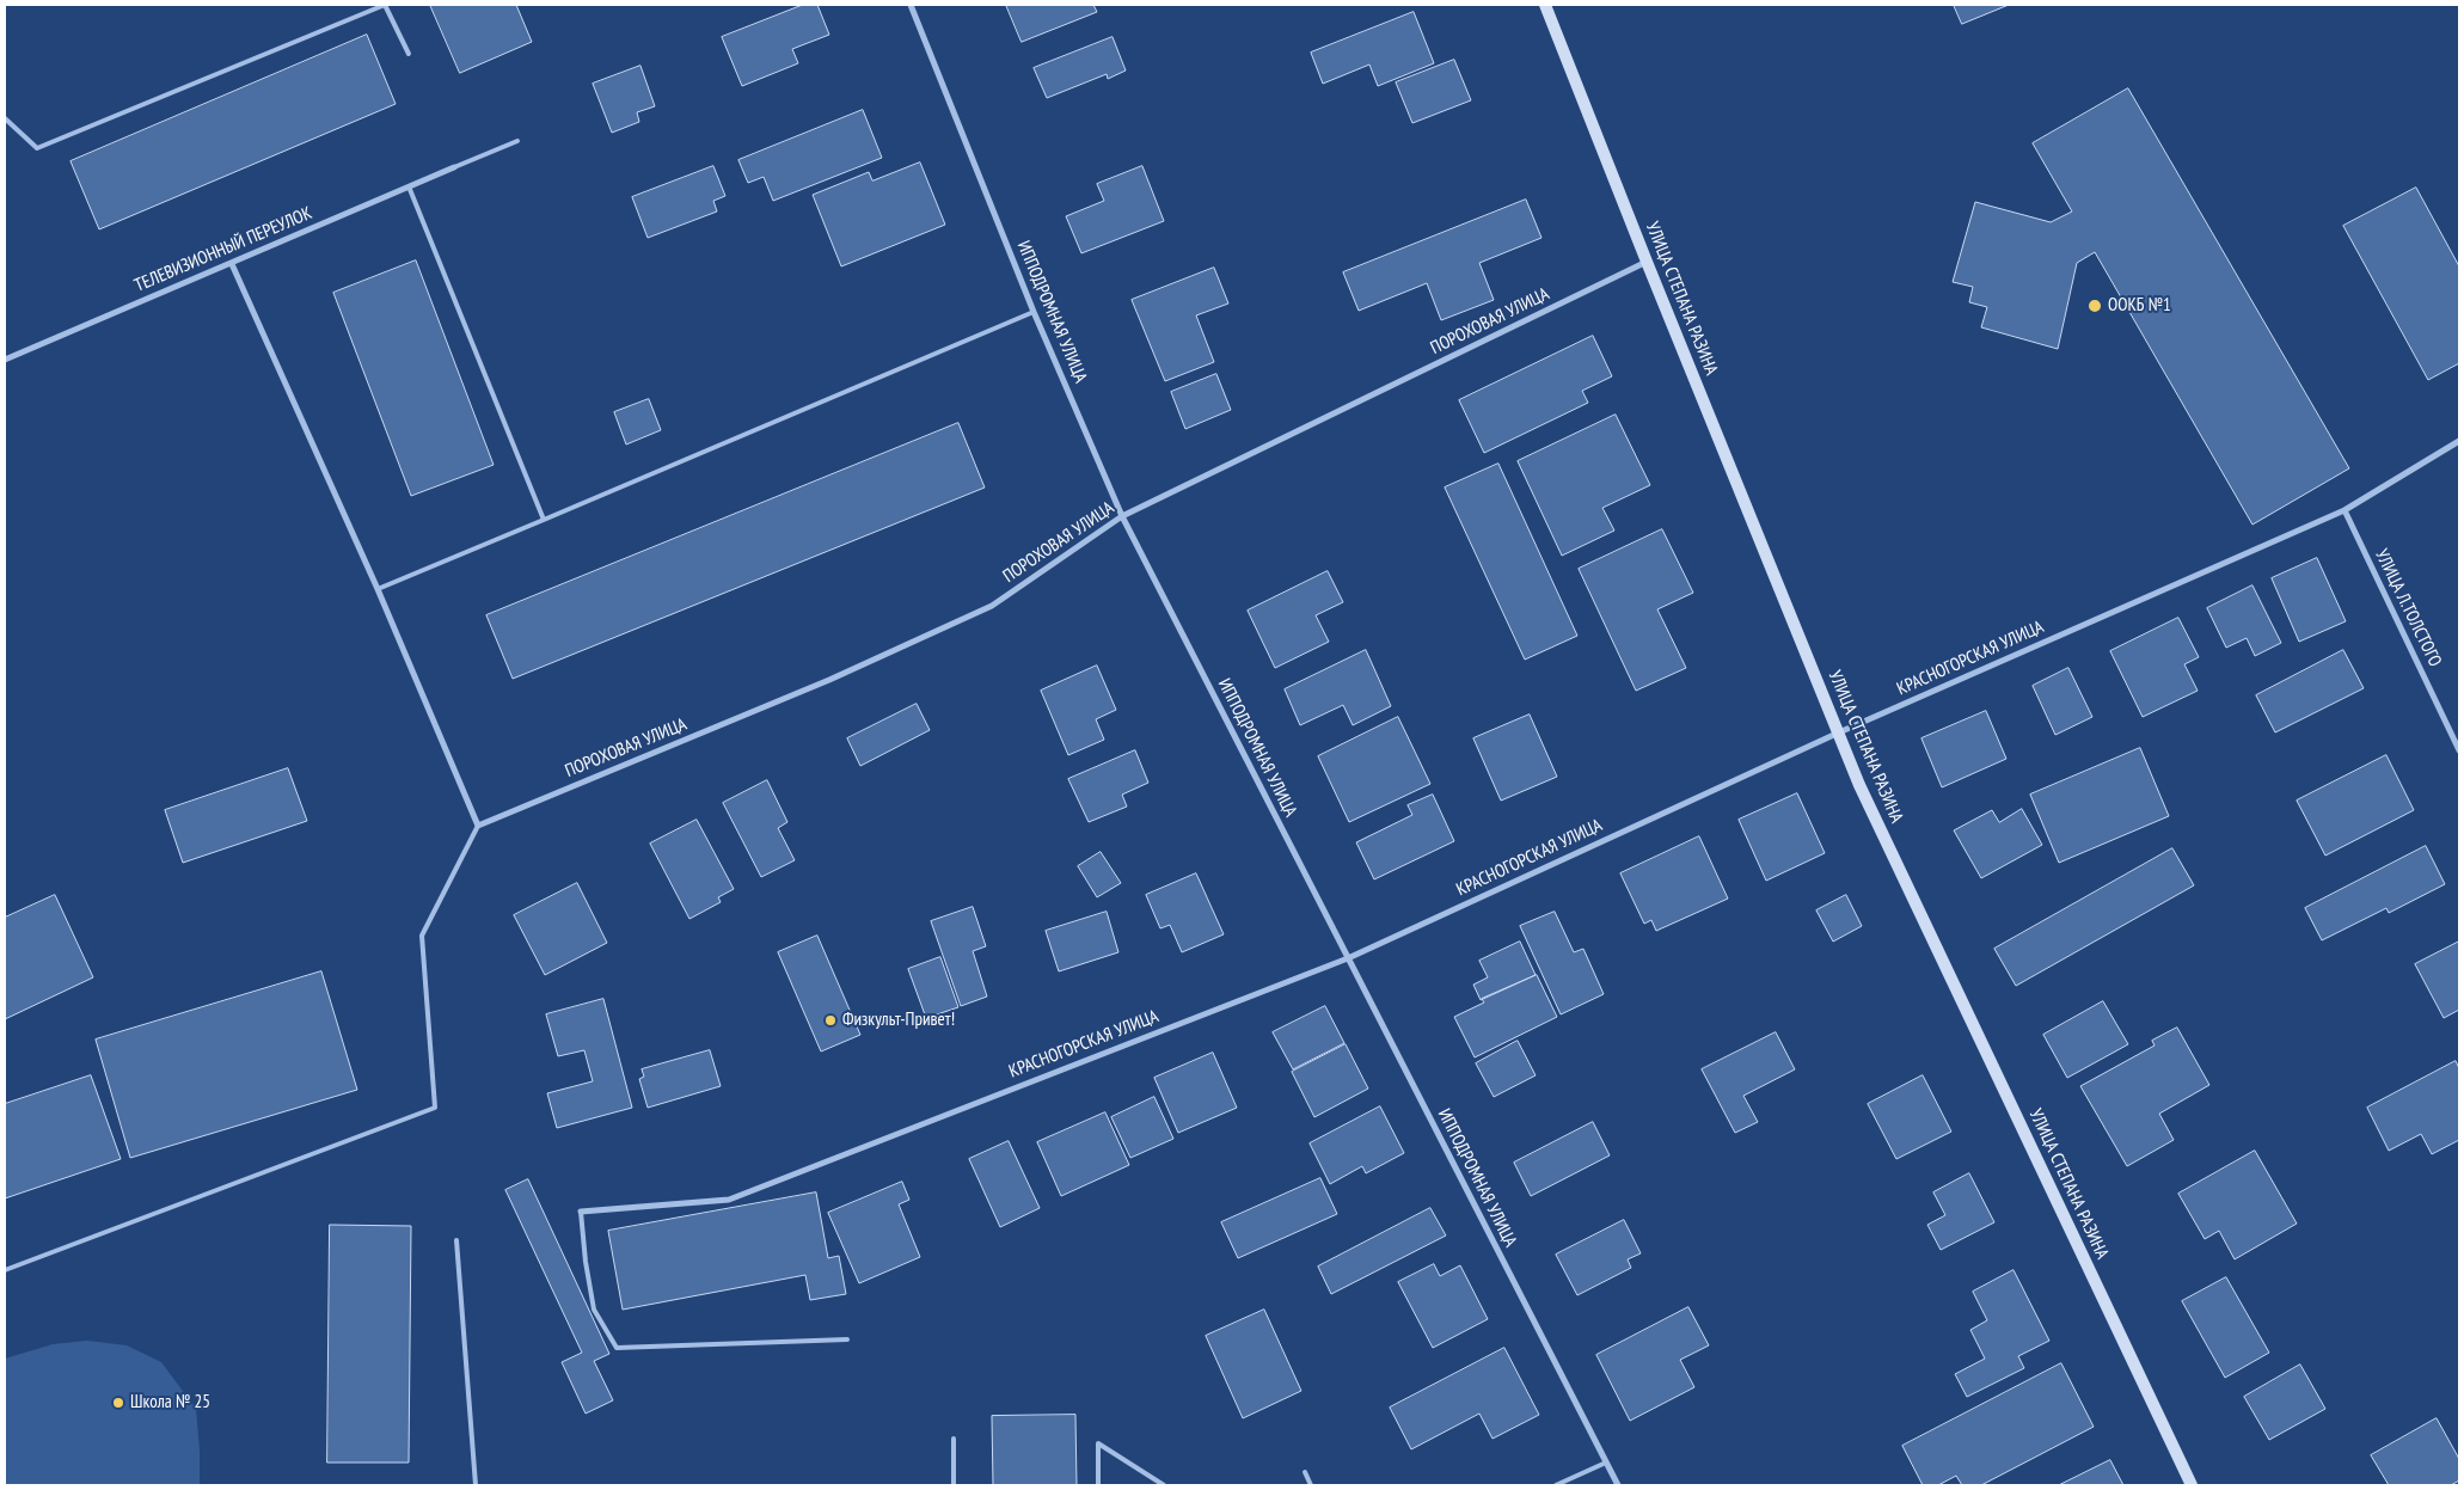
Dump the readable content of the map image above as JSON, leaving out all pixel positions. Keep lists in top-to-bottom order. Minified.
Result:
{"streets":{"main road":["УЛИЦА СТЕПАНА РАЗИНА"],"street":["ТЕЛЕВИЗИОННЫЙ ПЕРЕУЛОК","ИППОДРОМНАЯ УЛИЦА","ПОРОХОВАЯ УЛИЦА","УЛИЦА Л.ТОЛСТОГО","КРАСНОГОРСКАЯ УЛИЦА"]},"crossings":[["УЛИЦА СТЕПАНА РАЗИНА","ПОРОХОВАЯ УЛИЦА"],["УЛИЦА СТЕПАНА РАЗИНА","КРАСНОГОРСКАЯ УЛИЦА"],["ИППОДРОМНАЯ УЛИЦА","ПОРОХОВАЯ УЛИЦА"],["ИППОДРОМНАЯ УЛИЦА","КРАСНОГОРСКАЯ УЛИЦА"],["УЛИЦА Л.ТОЛСТОГО","КРАСНОГОРСКАЯ УЛИЦА"]],"places":["ООКБ №1","Физкульт-Привет!","Школа № 25"]}
